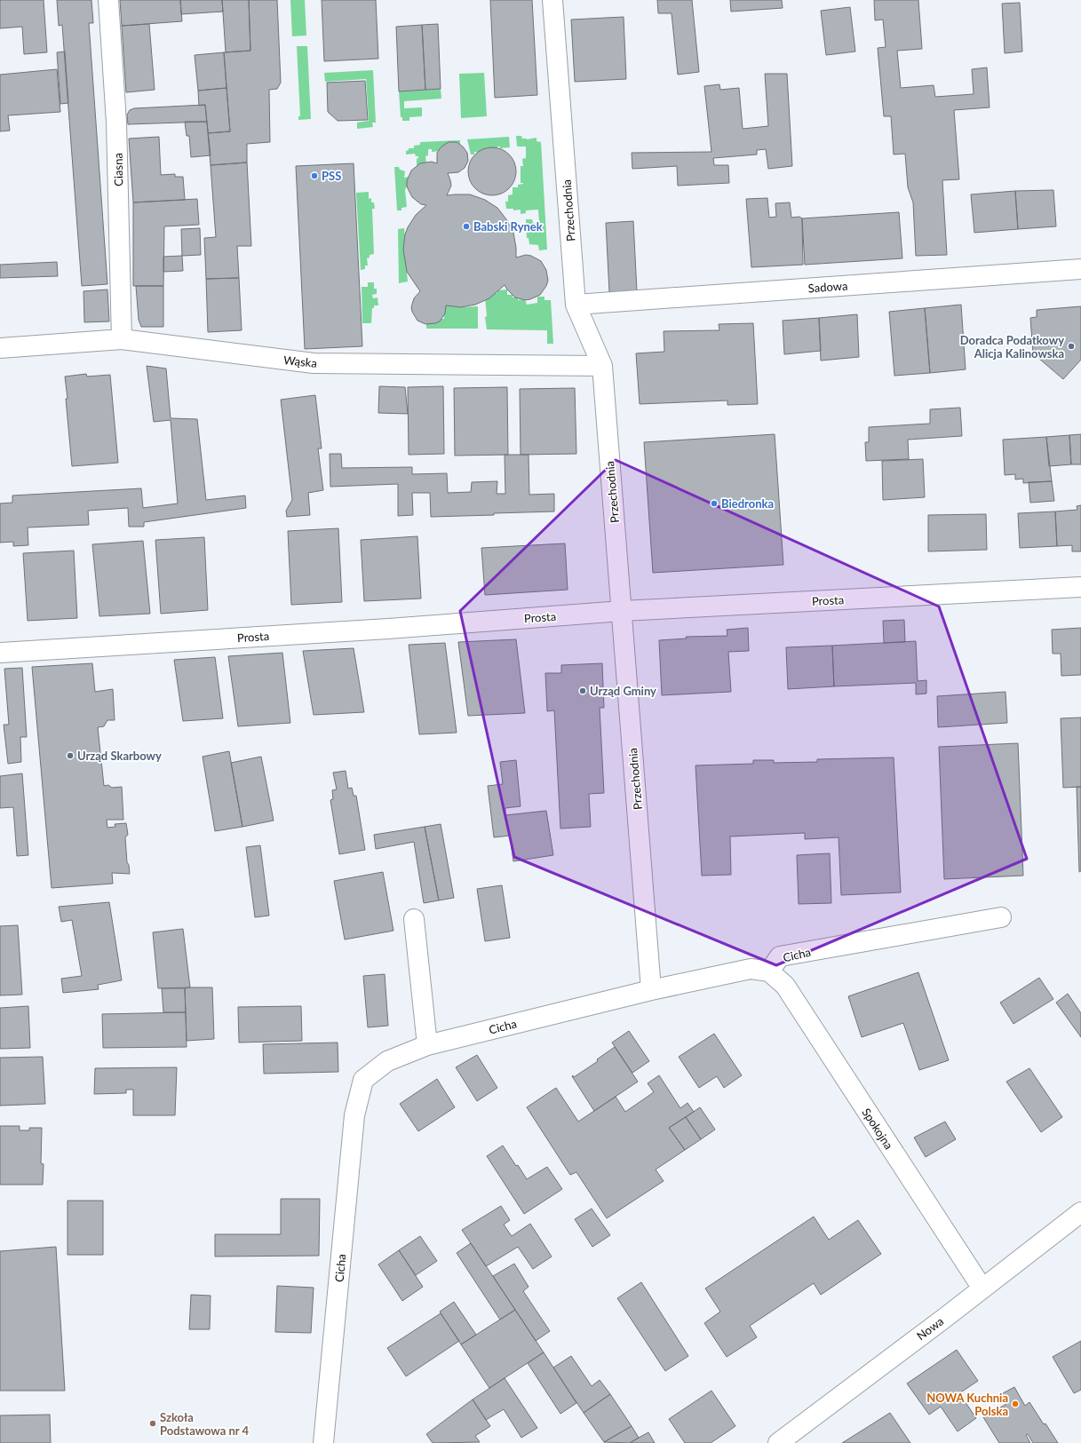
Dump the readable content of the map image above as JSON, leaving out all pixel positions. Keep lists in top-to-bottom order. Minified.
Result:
{"streets":{"street":["Ciasna","Przechodnia","Sadowa","Wąska","Prosta","Cicha","Spokojna","Nowa"]},"crossings":[["Ciasna","Wąska"],["Przechodnia","Sadowa"],["Przechodnia","Wąska"],["Przechodnia","Prosta"],["Przechodnia","Cicha"],["Cicha","Spokojna"],["Spokojna","Nowa"]],"places":["PSS","Babski Rynek","Doradca Podatkowy Alicja Kalinowska","Biedronka","Urząd Gminy","Urząd Skarbowy","NOWA Kuchnia Polska","Szkoła Podstawowa nr 4"]}
